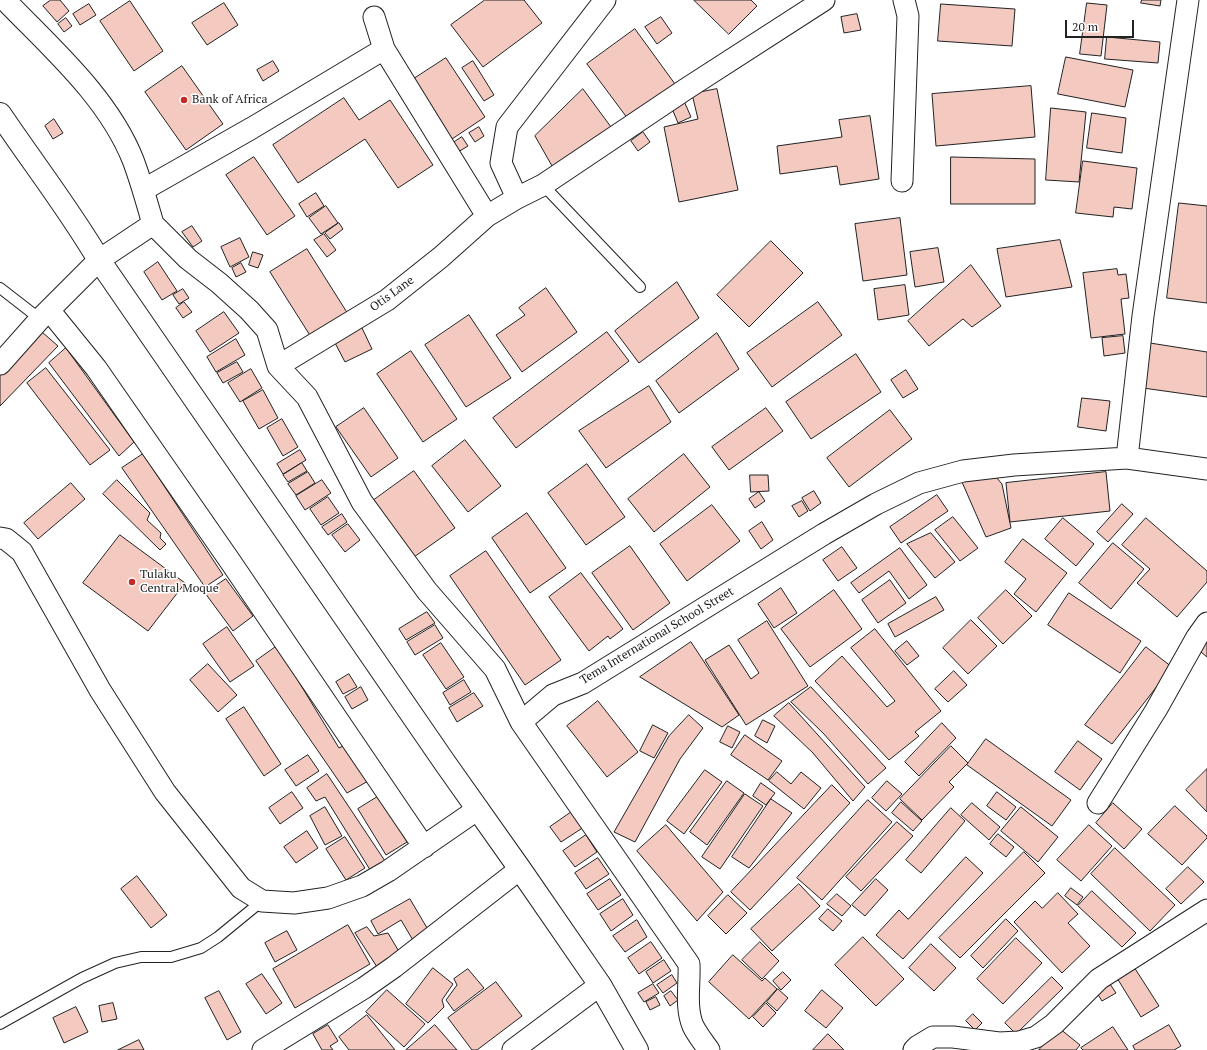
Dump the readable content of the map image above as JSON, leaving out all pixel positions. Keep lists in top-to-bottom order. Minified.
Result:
{"streets":{"street":["Otis Lane","Tema International School Street"]},"places":["Bank of Africa","Tulaku Central Moque"],"scale_bar":"20 m"}
